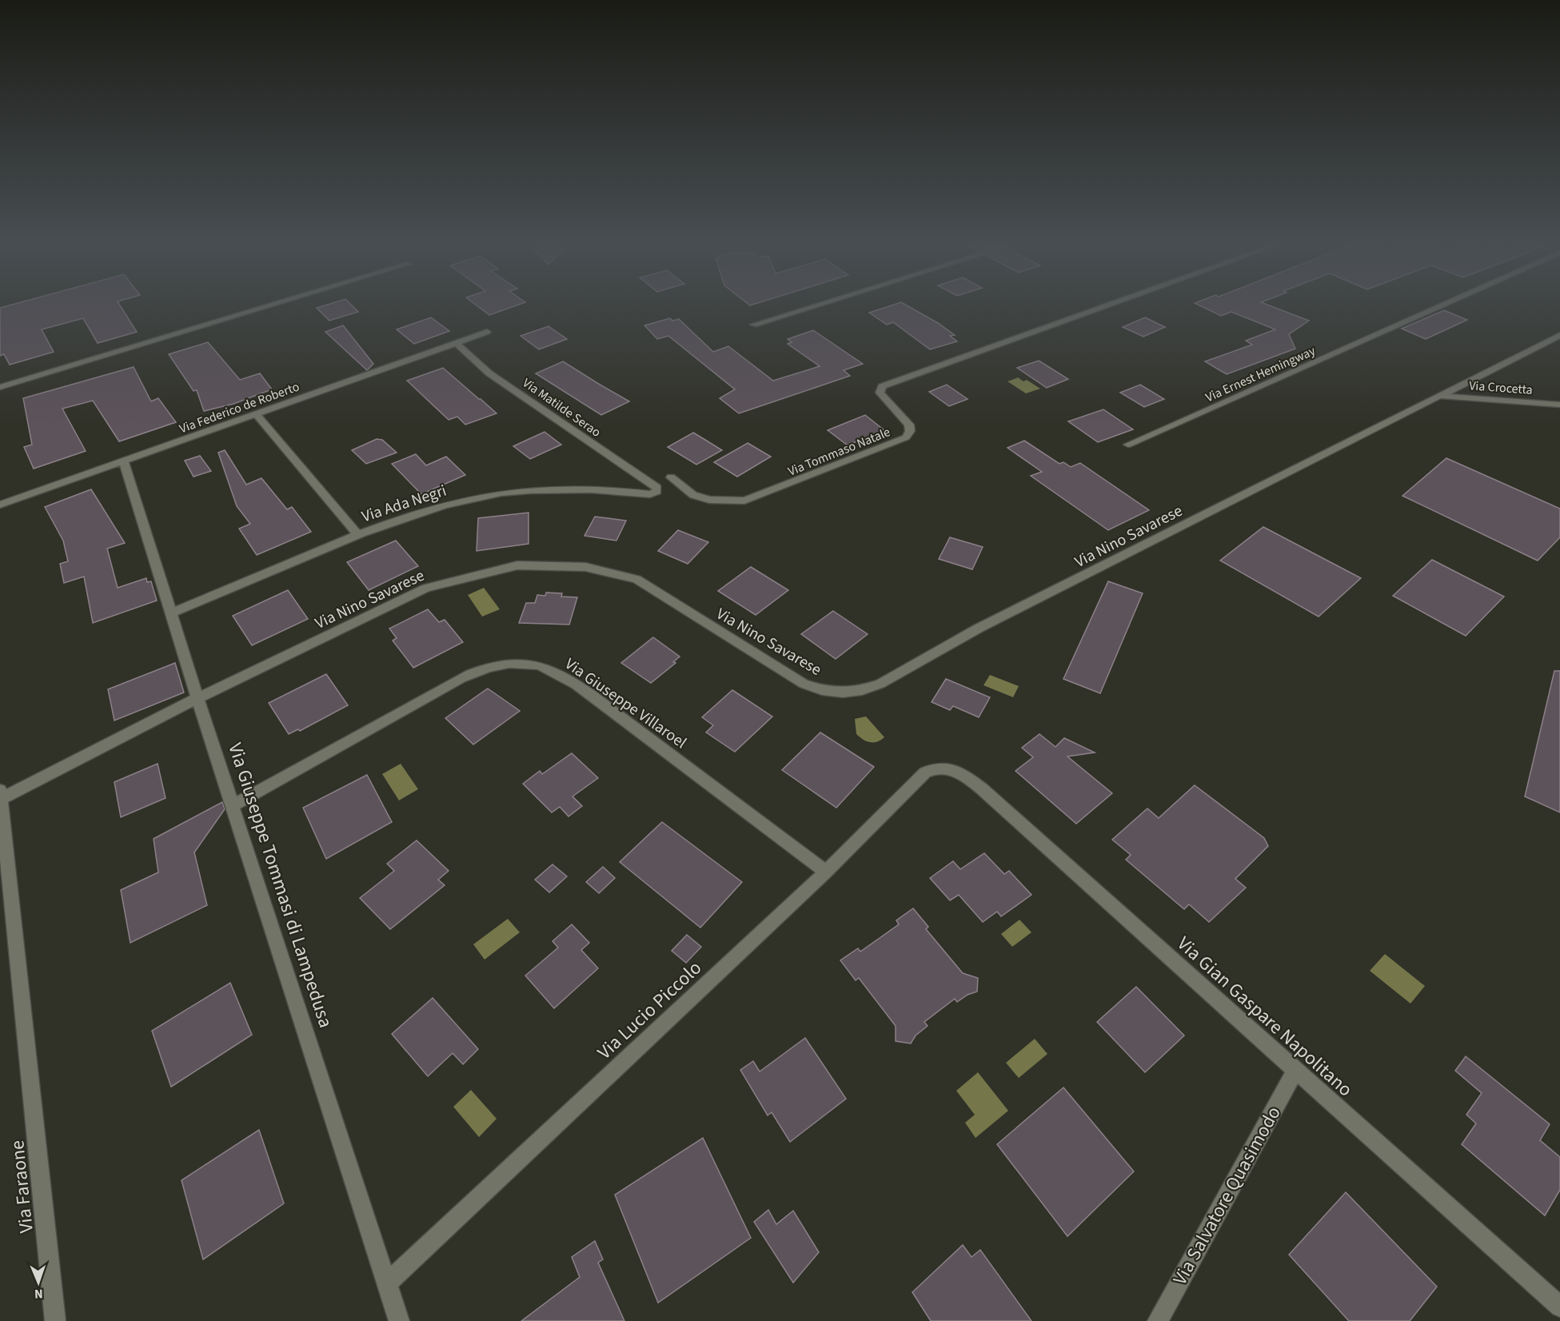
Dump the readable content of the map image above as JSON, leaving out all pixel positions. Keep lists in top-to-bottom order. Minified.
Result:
{"streets":{"street":["Via Ernest Hemingway","Via Crocetta","Via Federico de Roberto","Via Matilde Serao","Via Tommaso Natale","Via Ada Negri","Via Nino Savarese","Via Giuseppe Villaroel","Via Giuseppe Tommasi di Lampedusa","Via Lucio Piccolo","Via Gian Gaspare Napolitano","Via Faraone","Via Salvatore Quasimodo"]},"crossings":[["Via Crocetta","Via Nino Savarese"],["Via Federico de Roberto","Via Matilde Serao"],["Via Federico de Roberto","Via Giuseppe Tommasi di Lampedusa"],["Via Matilde Serao","Via Ada Negri"],["Via Ada Negri","Via Giuseppe Tommasi di Lampedusa"],["Via Nino Savarese","Via Giuseppe Tommasi di Lampedusa"],["Via Nino Savarese","Via Faraone"],["Via Giuseppe Villaroel","Via Giuseppe Tommasi di Lampedusa"],["Via Giuseppe Villaroel","Via Lucio Piccolo"],["Via Giuseppe Tommasi di Lampedusa","Via Lucio Piccolo"],["Via Lucio Piccolo","Via Gian Gaspare Napolitano"],["Via Gian Gaspare Napolitano","Via Salvatore Quasimodo"]],"north":"bottom"}
